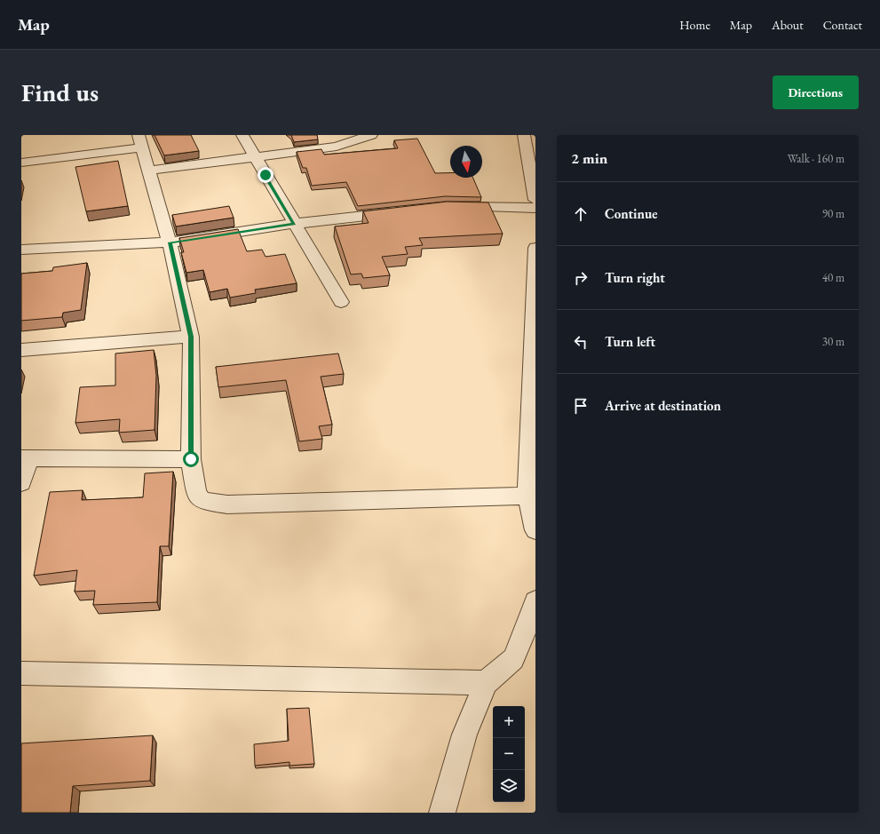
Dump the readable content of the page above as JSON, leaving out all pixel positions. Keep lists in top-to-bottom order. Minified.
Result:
{"north":"bottom","page":{"header":"Map","nav":["Home","Map","About","Contact"],"buttons":"Directions","title":"Find us","heading":["2 min","Walk · 160 m"],"list":[["Continue","90 m"],["Turn right","40 m"],["Turn left","30 m"],"Arrive at destination"],"map_buttons":["+","−"]}}
